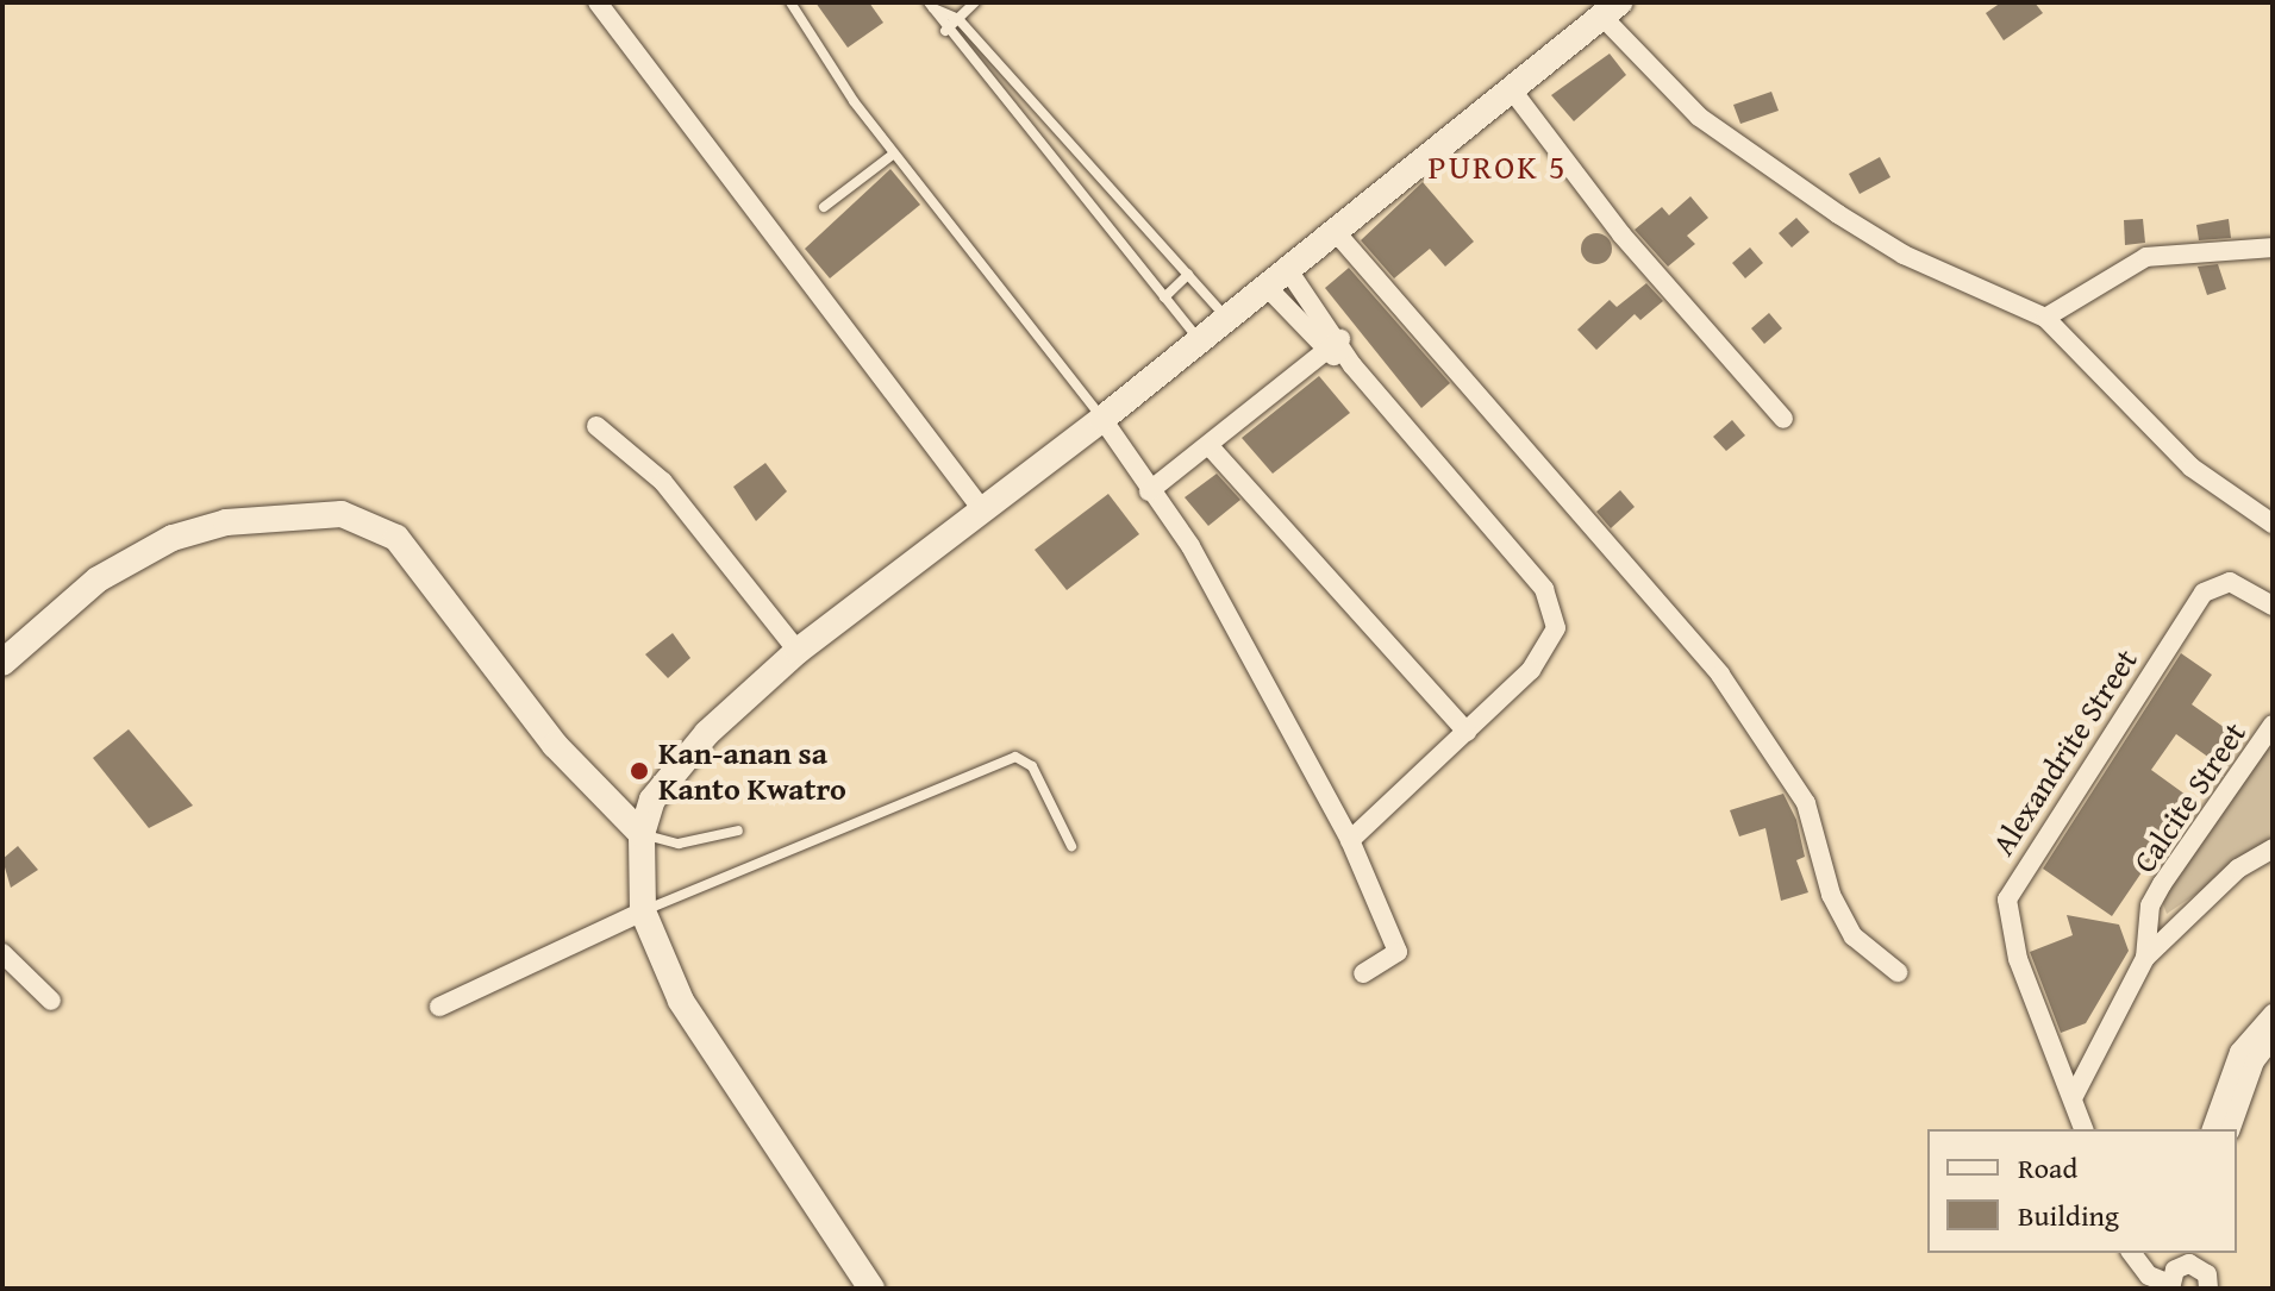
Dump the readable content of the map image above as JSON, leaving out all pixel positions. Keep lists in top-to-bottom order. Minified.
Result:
{"streets":{"street":["Alexandrite Street","Calcite Street"]},"districts":["PUROK 5"],"places":["Kan-anan sa Kanto Kwatro"],"legend":["Road","Building"]}
